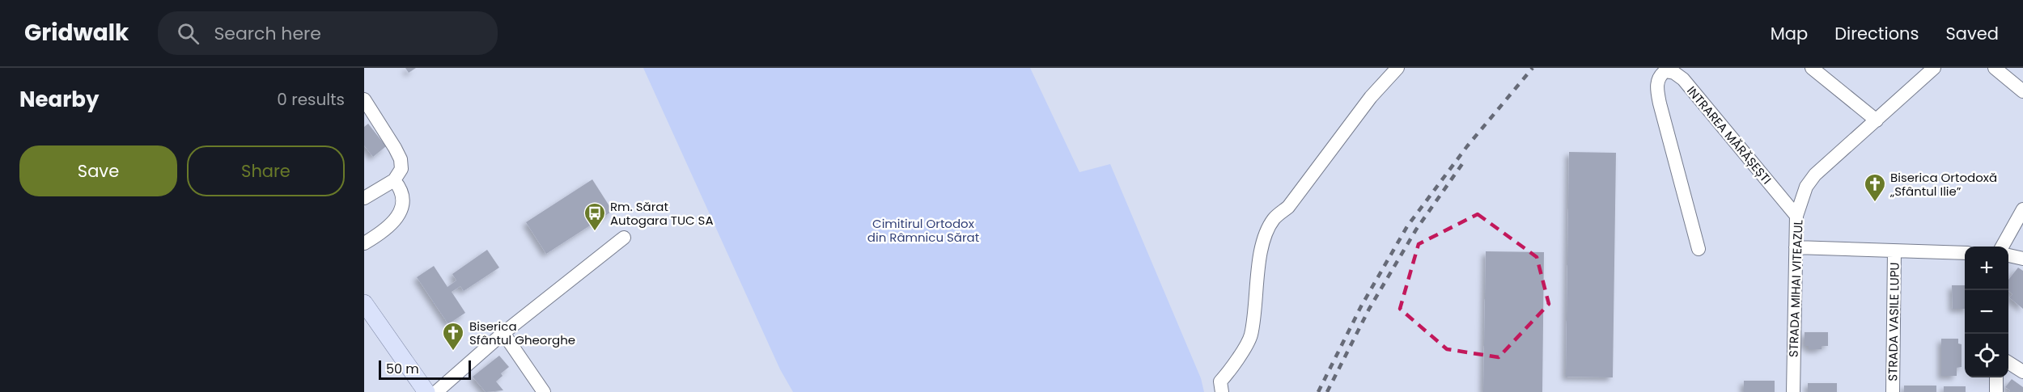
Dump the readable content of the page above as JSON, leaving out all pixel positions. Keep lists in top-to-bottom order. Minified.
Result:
{"streets":{"street":["INTRAREA MĂRĂȘEȘTI","STRADA MIHAI VITEAZUL","STRADA VASILE LUPU"]},"crossings":[["INTRAREA MĂRĂȘEȘTI","STRADA MIHAI VITEAZUL"]],"parks":["Cimitirul Ortodox din Râmnicu Sărat"],"places":{"church":["Biserica Ortodoxă „Sfântul Ilie”","Biserica Sfântul Gheorghe"],"bus stop":["Rm. Sărat Autogara TUC SA"]},"scale_bar":"50 m","page":{"header":"Gridwalk","search":"Search here","nav":["Map","Directions","Saved"],"heading":["Nearby","0 results"],"buttons":["Save","Share"],"map_buttons":["+","−"],"scale":"50 m"}}
